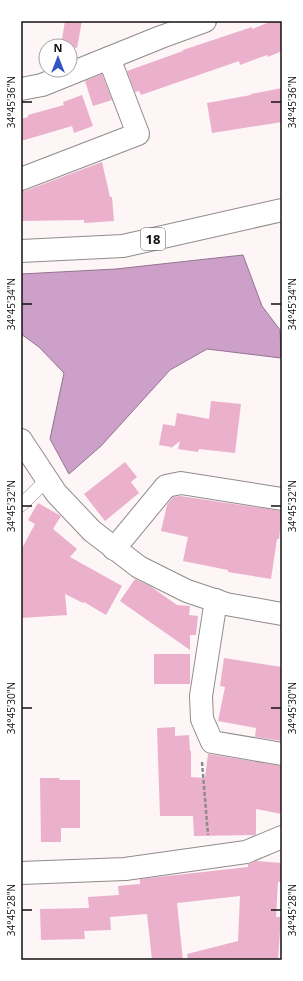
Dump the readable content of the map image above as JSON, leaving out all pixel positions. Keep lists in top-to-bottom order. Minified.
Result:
{"streets":{"street":["18"]},"north":"top","coordinates":["34°45'36\"N","34°45'34\"N","34°45'32\"N","34°45'30\"N","34°45'28\"N"]}
